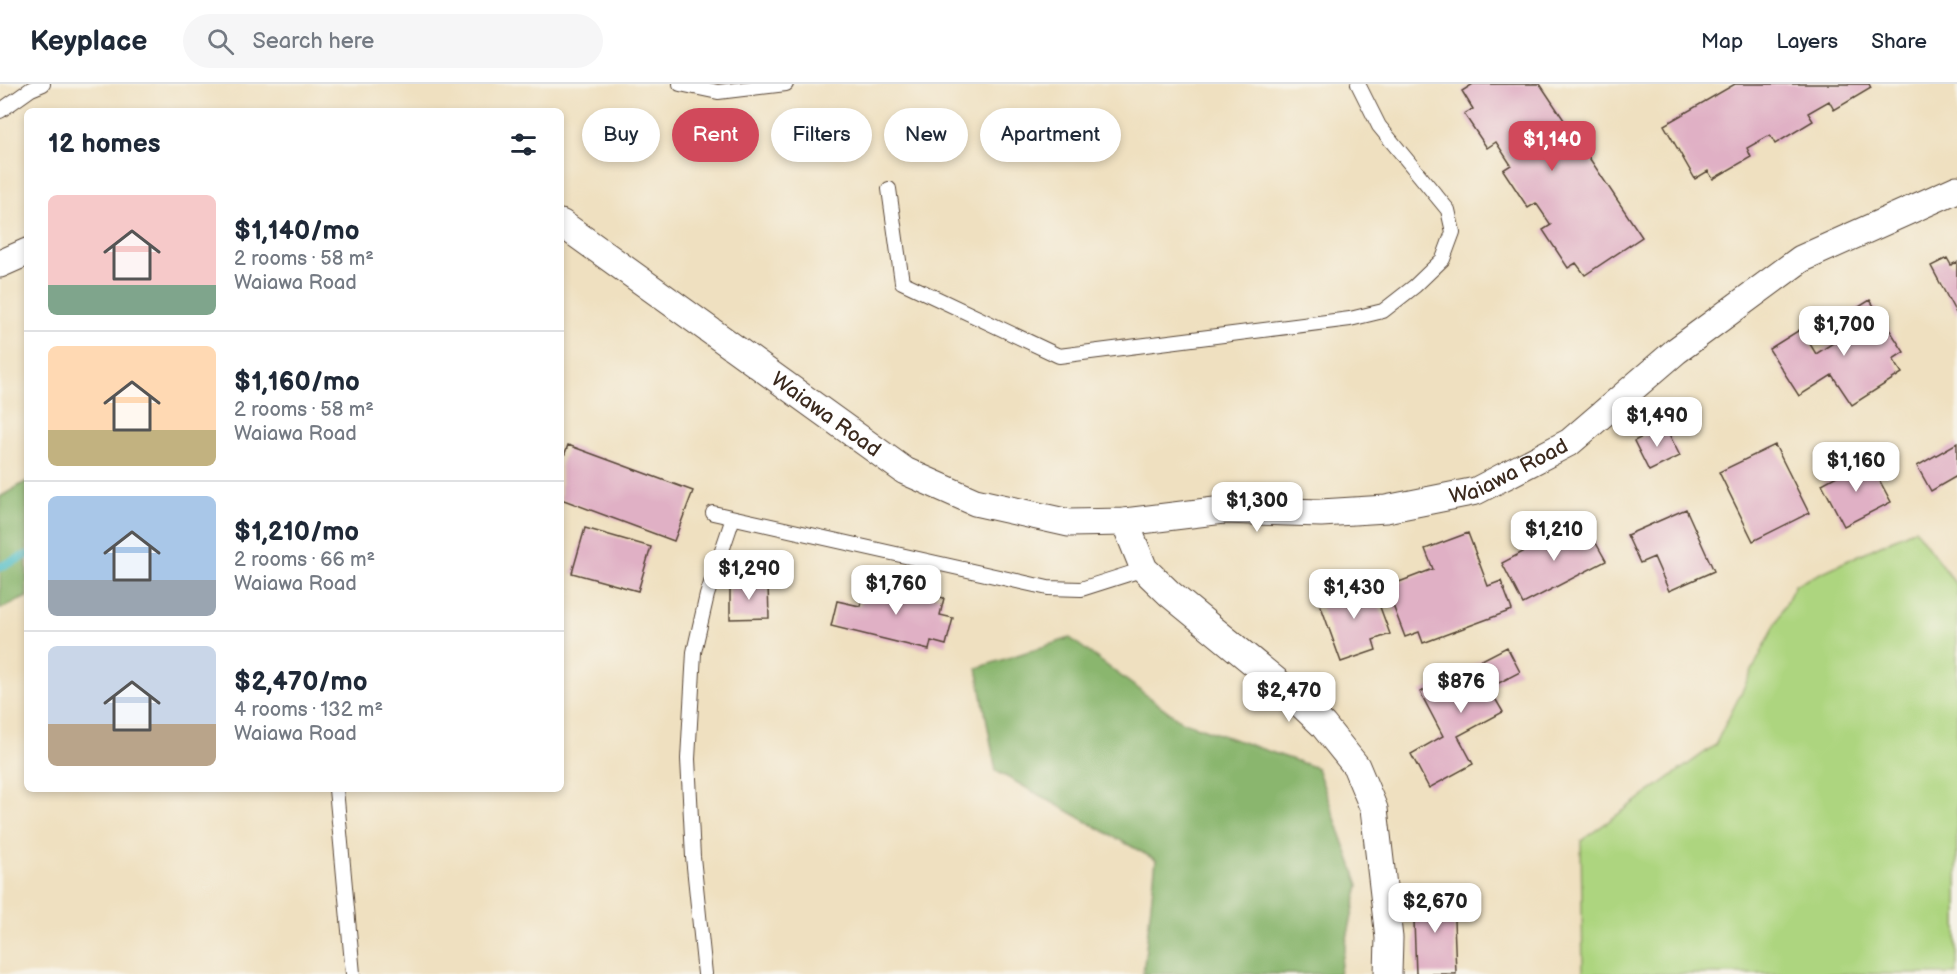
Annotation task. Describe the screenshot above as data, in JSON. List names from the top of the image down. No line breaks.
{"streets":{"street":["Waiawa Road"]},"page":{"header":"Keyplace","search":"Search here","nav":["Map","Layers","Share"],"chip":["Buy","Rent","Filters","New","Apartment"],"heading":"12 homes","price":["$1,140","$1,700","$1,490","$1,160","$1,300","$1,210","$1,290","$1,760","$1,430","$876","$2,470","$2,670"],"list":[{"name":"$1,140/mo","note":"2 rooms · 58 m² · Waiawa Road"},{"name":"$1,160/mo","note":"2 rooms · 58 m² · Waiawa Road"},{"name":"$1,210/mo","note":"2 rooms · 66 m² · Waiawa Road"},{"name":"$2,470/mo","note":"4 rooms · 132 m² · Waiawa Road"}]}}
